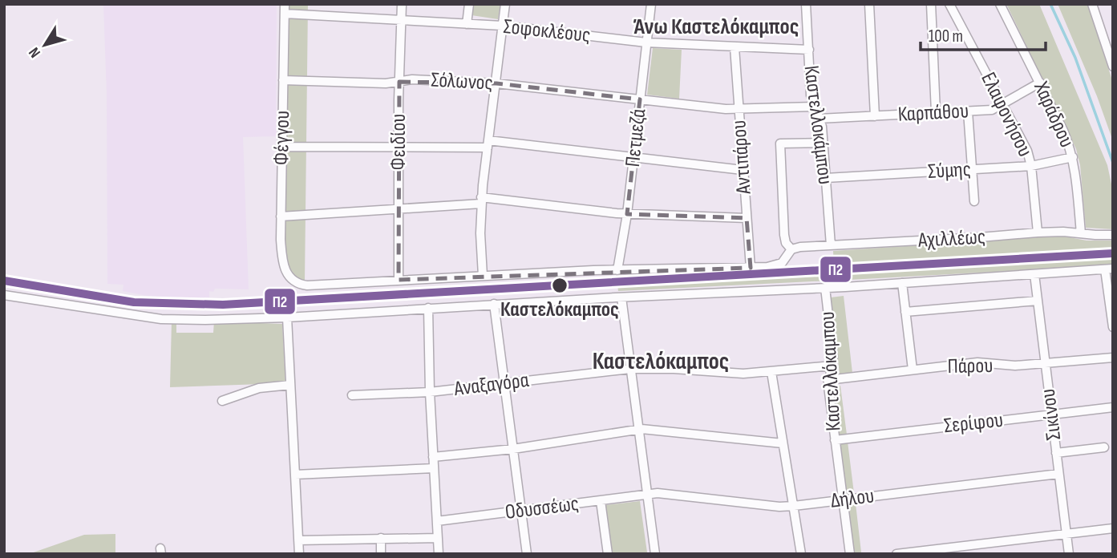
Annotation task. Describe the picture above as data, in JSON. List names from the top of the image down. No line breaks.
{"streets":{"street":["Σοφοκλέους","Σόλωνος","Καρπάθου","Ελαφονήσου","Χαράδρου","Καστελλοκάμπου","Φέγγου","Πετμεζά","Φειδίου","Αντιπάρου","Σύμης","Αχιλλέως","Πάρου","Καστελλόκαμπου","Αναξαγόρα","Σικίνου","Σερίφου","Δήλου","Οδυσσέως"]},"crossings":[["Σοφοκλέους","Καστελλοκάμπου"],["Σοφοκλέους","Φέγγου"],["Σοφοκλέους","Πετμεζά"],["Σοφοκλέους","Φειδίου"],["Σοφοκλέους","Αντιπάρου"],["Σόλωνος","Φέγγου"],["Σόλωνος","Πετμεζά"],["Σόλωνος","Φειδίου"],["Καρπάθου","Ελαφονήσου"],["Καρπάθου","Χαράδρου"],["Καρπάθου","Καστελλοκάμπου"],["Ελαφονήσου","Σύμης"],["Ελαφονήσου","Αχιλλέως"],["Χαράδρου","Σύμης"],["Χαράδρου","Αχιλλέως"],["Καστελλοκάμπου","Σύμης"],["Καστελλοκάμπου","Αχιλλέως"],["Φέγγου","Φειδίου"],["Αχιλλέως","Καστελλόκαμπου"],["Αχιλλέως","Σικίνου"],["Πάρου","Καστελλόκαμπου"],["Πάρου","Σικίνου"],["Καστελλόκαμπου","Σερίφου"],["Καστελλόκαμπου","Δήλου"],["Σικίνου","Σερίφου"],["Σικίνου","Δήλου"],["Δήλου","Οδυσσέως"]],"districts":["Άνω Καστελόκαμπος","Καστελόκαμπος"],"places":["Καστελόκαμπος"],"lines":["transit line Π2"],"scale_bar":"100 m","north":"bottom left"}
